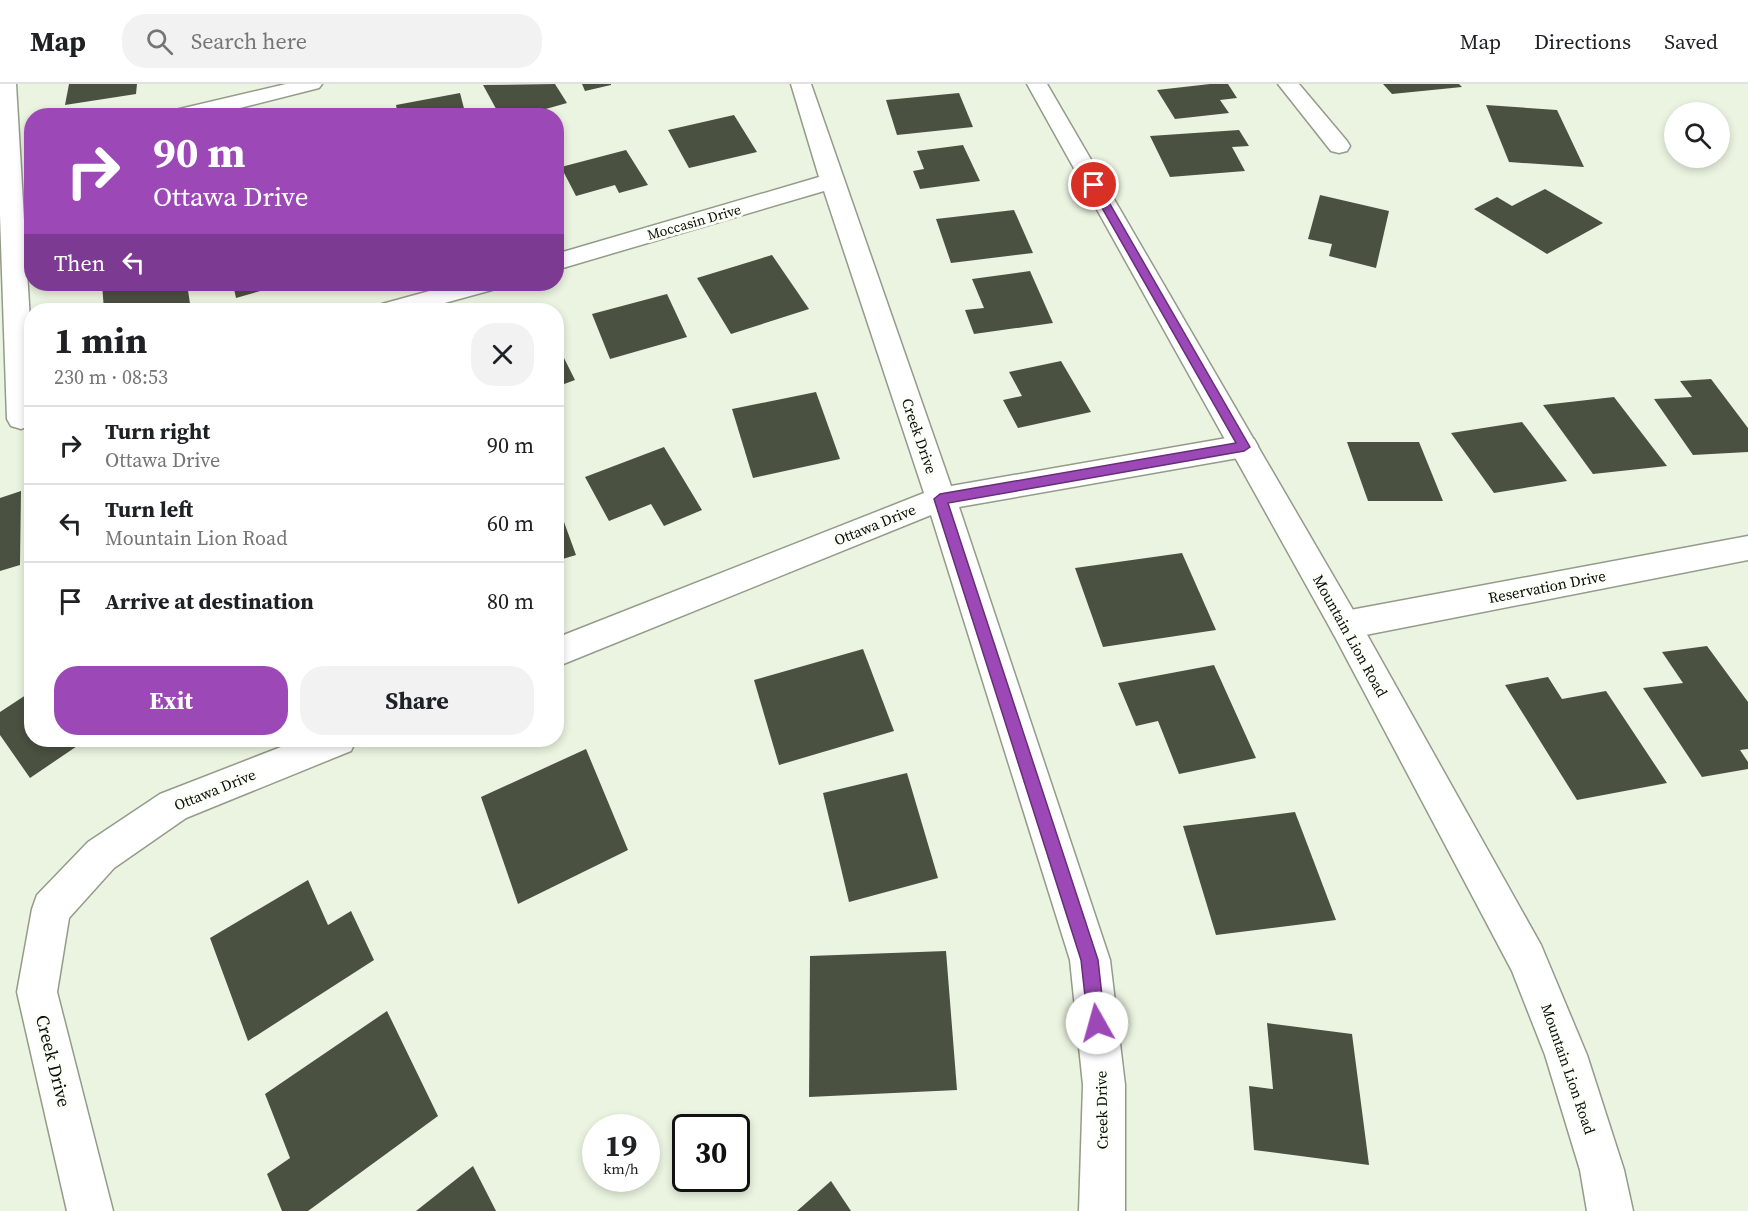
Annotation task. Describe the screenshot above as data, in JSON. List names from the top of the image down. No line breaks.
{"streets":{"street":["Moccasin Drive","Creek Drive","Ottawa Drive","Reservation Drive","Mountain Lion Road"]},"crossings":[["Moccasin Drive","Creek Drive"],["Creek Drive","Ottawa Drive"],["Ottawa Drive","Mountain Lion Road"],["Reservation Drive","Mountain Lion Road"]],"page":{"header":"Map","search":"Search here","nav":["Map","Directions","Saved"],"turn":["90 m","Ottawa Drive"],"then":"Then","heading":["1 min","230 m · 08:53"],"list":[{"name":"Turn right","note":"Ottawa Drive","value":"90 m"},{"name":"Turn left","note":"Mountain Lion Road","value":"60 m"},{"name":"Arrive at destination","value":"80 m"}],"buttons":["Exit","Share"],"speed":"19 km/h","limit":"30"}}
